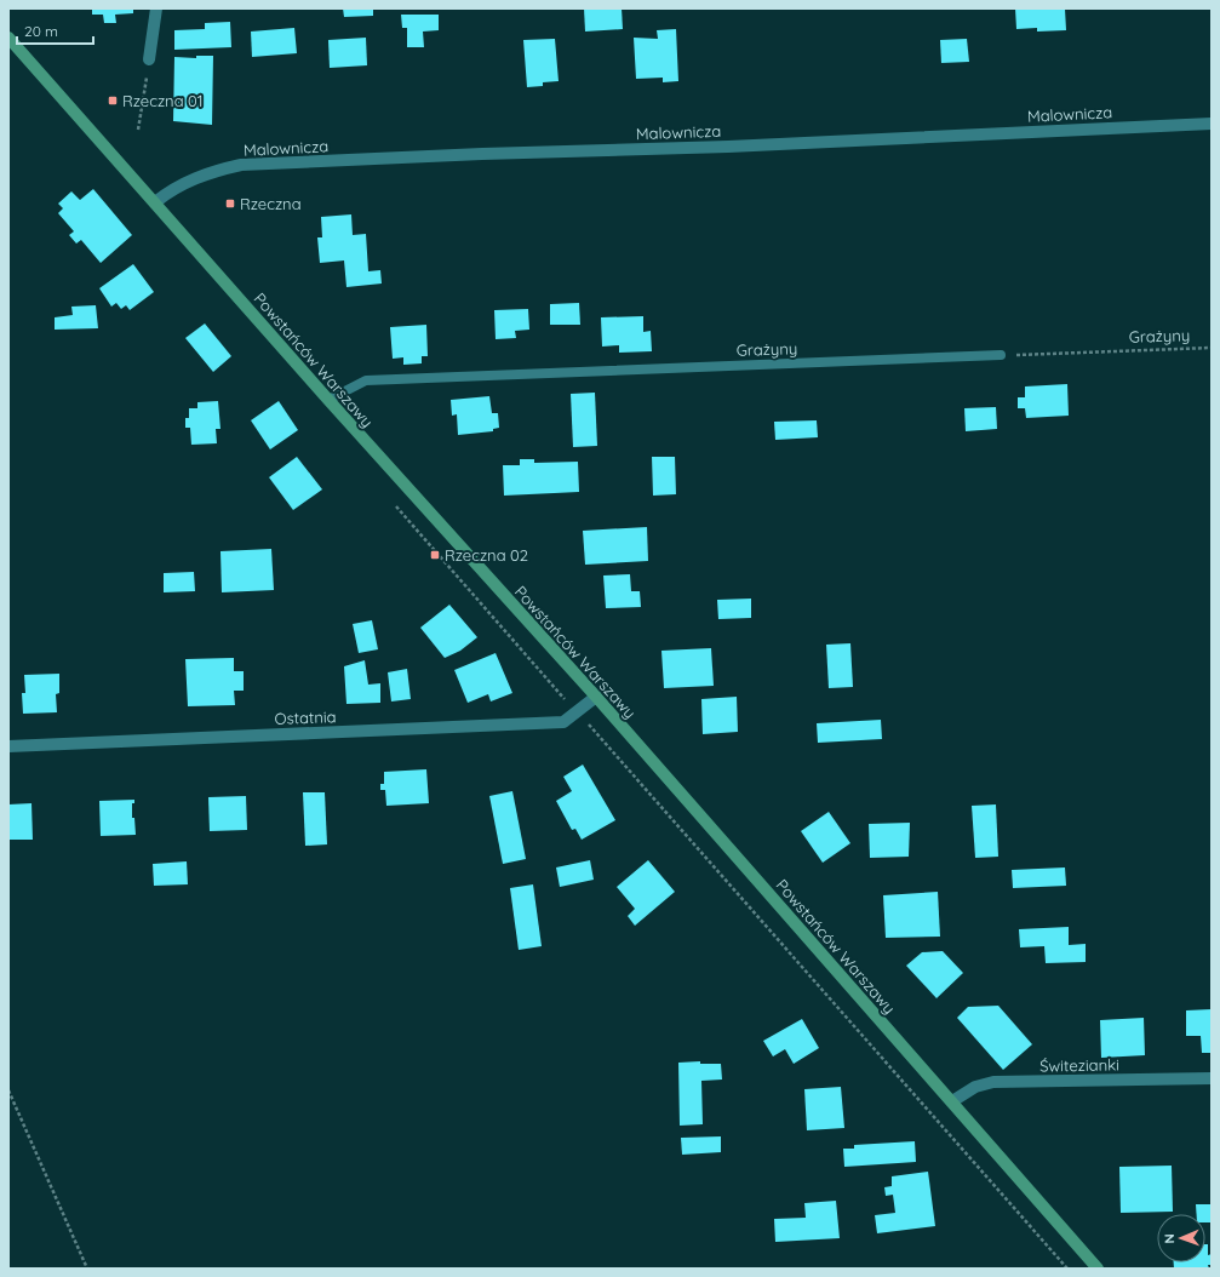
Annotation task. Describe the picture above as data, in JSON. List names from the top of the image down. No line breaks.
{"streets":{"main road":["Powstańców Warszawy"],"street":["Malownicza","Ostatnia","Świtezianki"],"lane":["Grażyny"]},"crossings":[["Malownicza","Powstańców Warszawy"],["Grażyny","Powstańców Warszawy"],["Powstańców Warszawy","Ostatnia"],["Powstańców Warszawy","Świtezianki"]],"places":{"transit":["Rzeczna 01","Rzeczna","Rzeczna 02"]},"scale_bar":"20 m","north":"left"}
